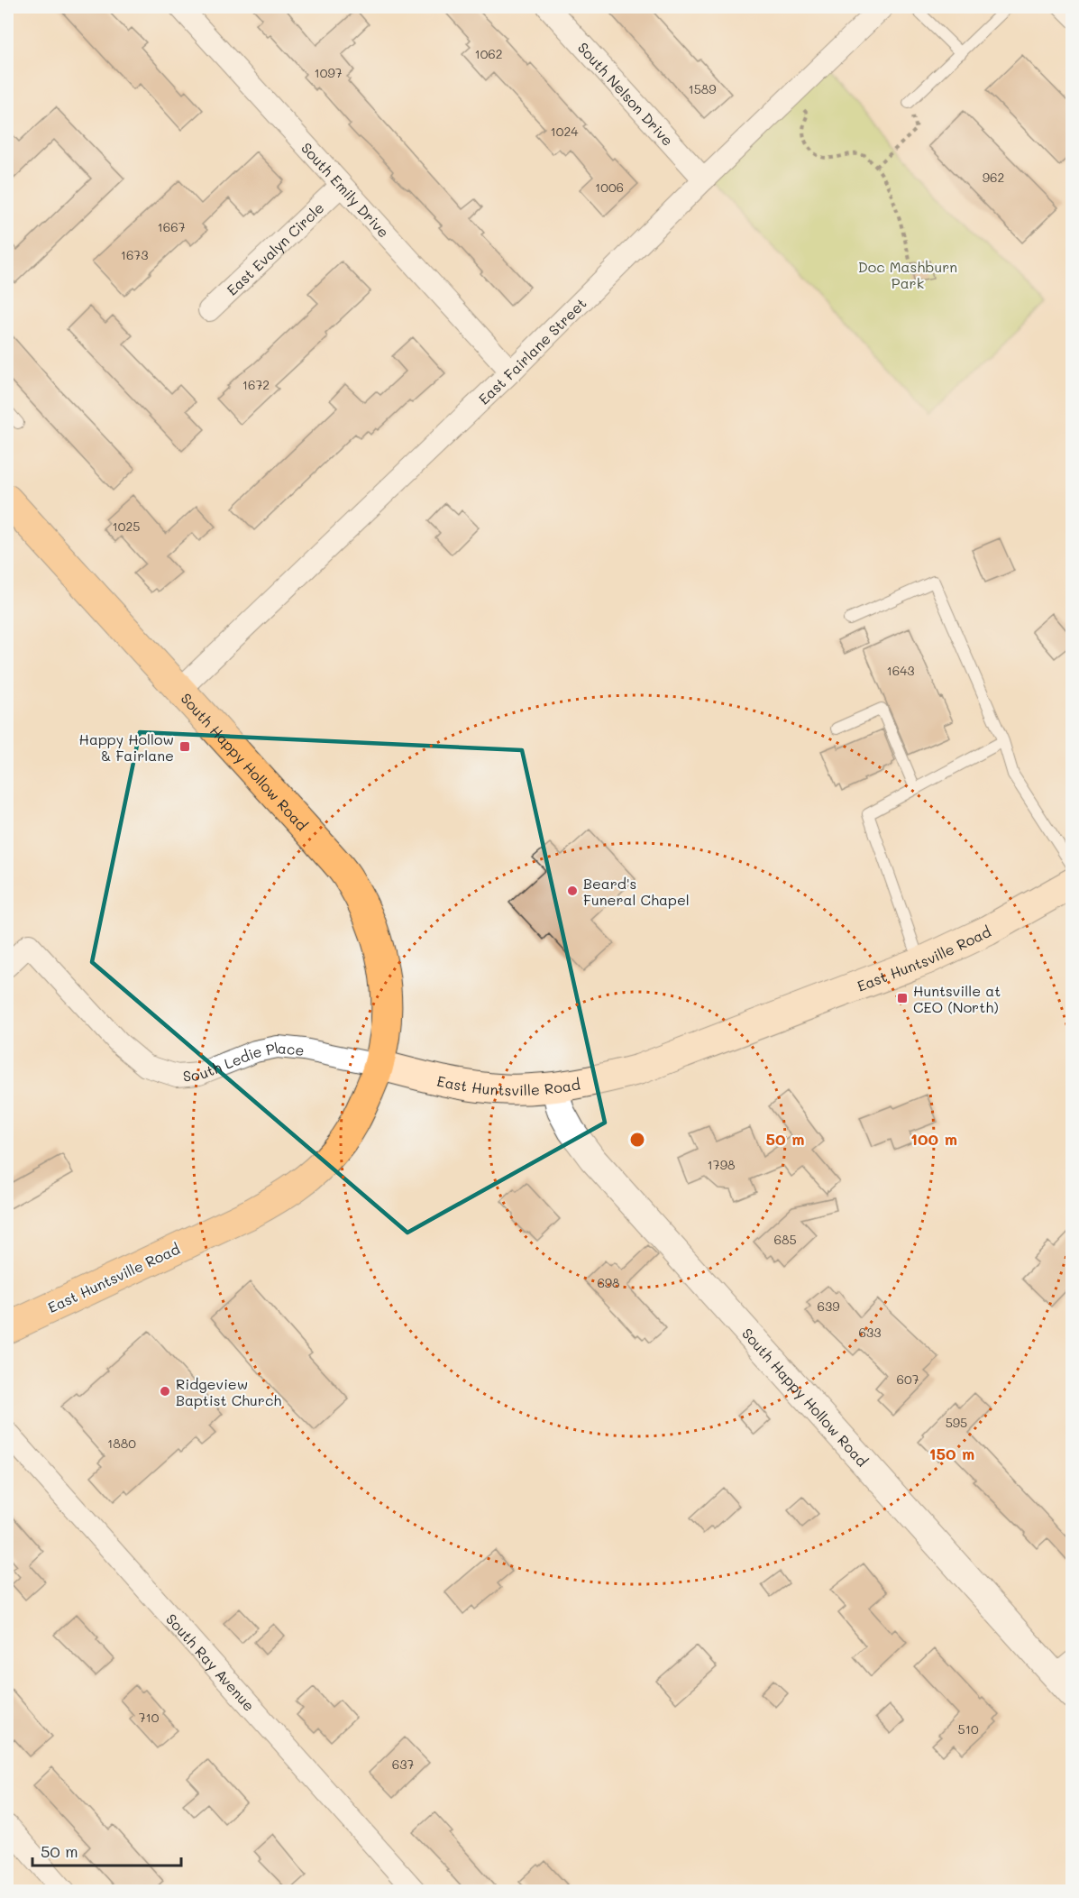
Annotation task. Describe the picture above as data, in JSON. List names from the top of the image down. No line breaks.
{"streets":{"main road":["South Happy Hollow Road","East Huntsville Road"],"street":["South Nelson Drive","South Emily Drive","East Evalyn Circle","East Fairlane Street","South Ledie Place","South Ray Avenue"]},"crossings":[["South Nelson Drive","East Fairlane Street"],["South Emily Drive","East Evalyn Circle"],["South Emily Drive","East Fairlane Street"],["East Fairlane Street","South Happy Hollow Road"],["South Happy Hollow Road","East Huntsville Road"],["South Happy Hollow Road","South Ledie Place"],["East Huntsville Road","South Ledie Place"]],"parks":["Doc Mashburn Park"],"places":{"transit":["Happy Hollow & Fairlane","Huntsville at CEO (North)"],"other":["Beard's Funeral Chapel","Ridgeview Baptist Church"]},"house_numbers":["1062","1097","1589","1024","962","1006","1667","1673","1672","1025","1643","1798","685","698","639","633","607","595","1880","710","510","637"],"scale_bar":"50 m","rings":["50 m","100 m","150 m"]}
